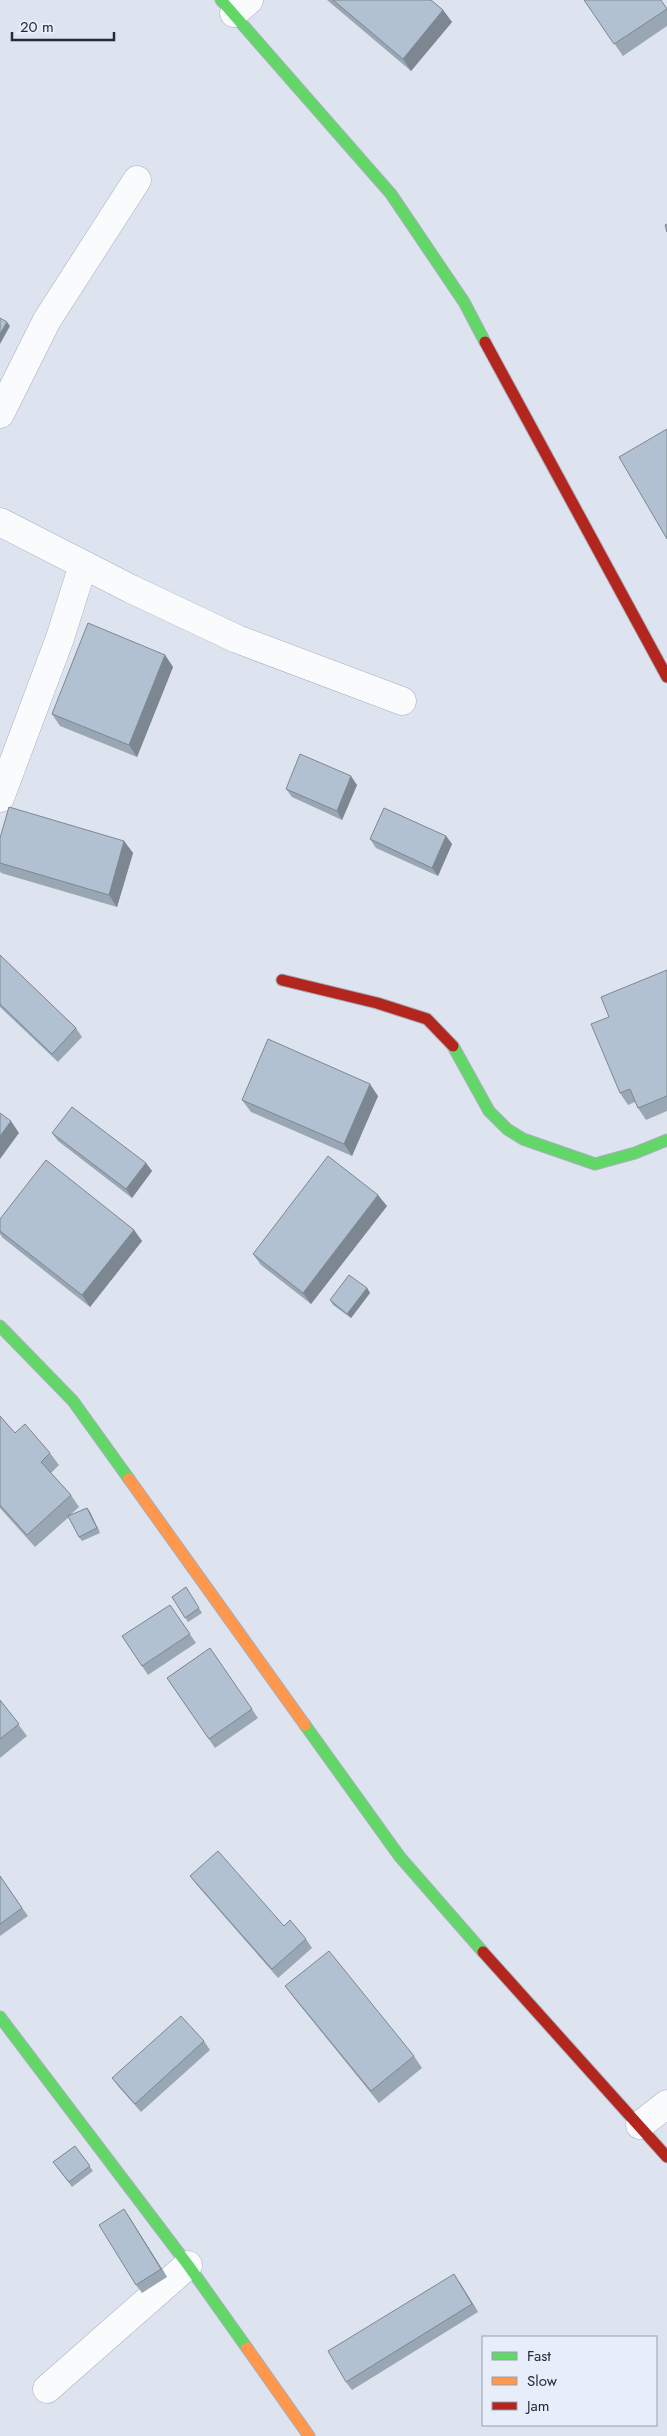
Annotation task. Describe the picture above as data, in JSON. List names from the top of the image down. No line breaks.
{"legend":["Fast","Slow","Jam"],"scale_bar":"20 m"}
